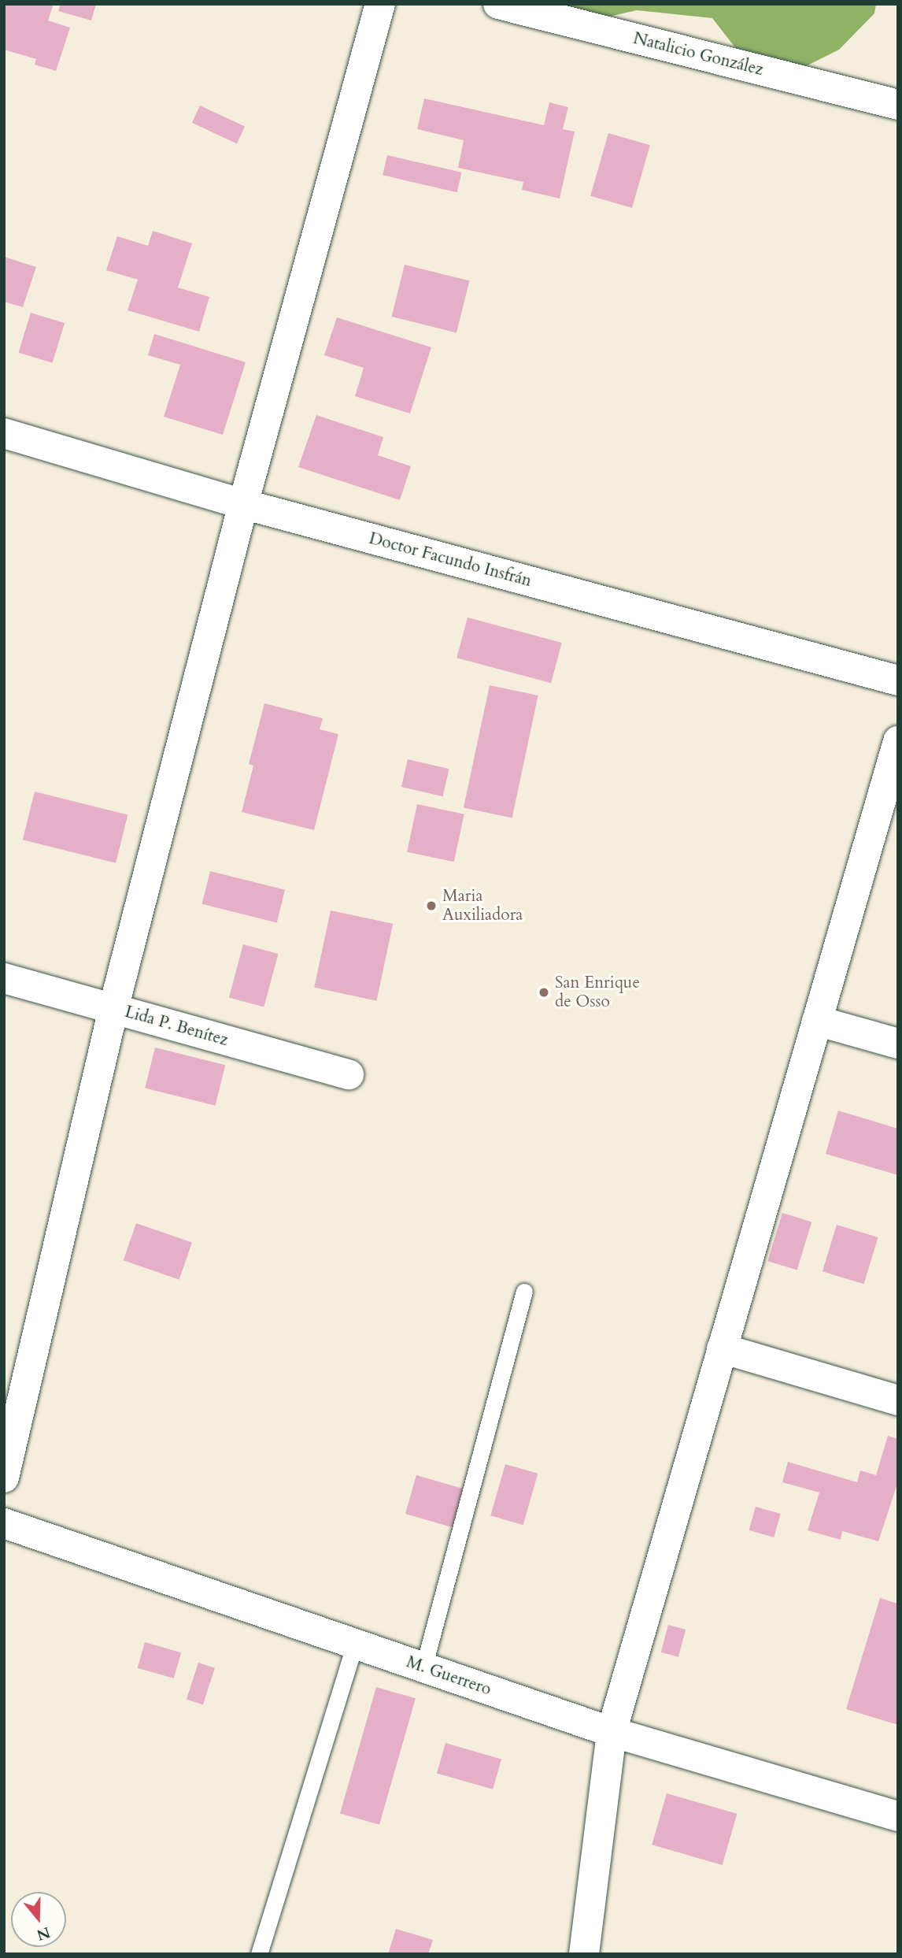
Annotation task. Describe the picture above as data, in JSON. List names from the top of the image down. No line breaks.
{"streets":{"street":["Natalicio González","Doctor Facundo Insfrán","Lida P. Benítez","M. Guerrero"]},"places":["Maria Auxiliadora","San Enrique de Osso"],"north":"bottom"}
